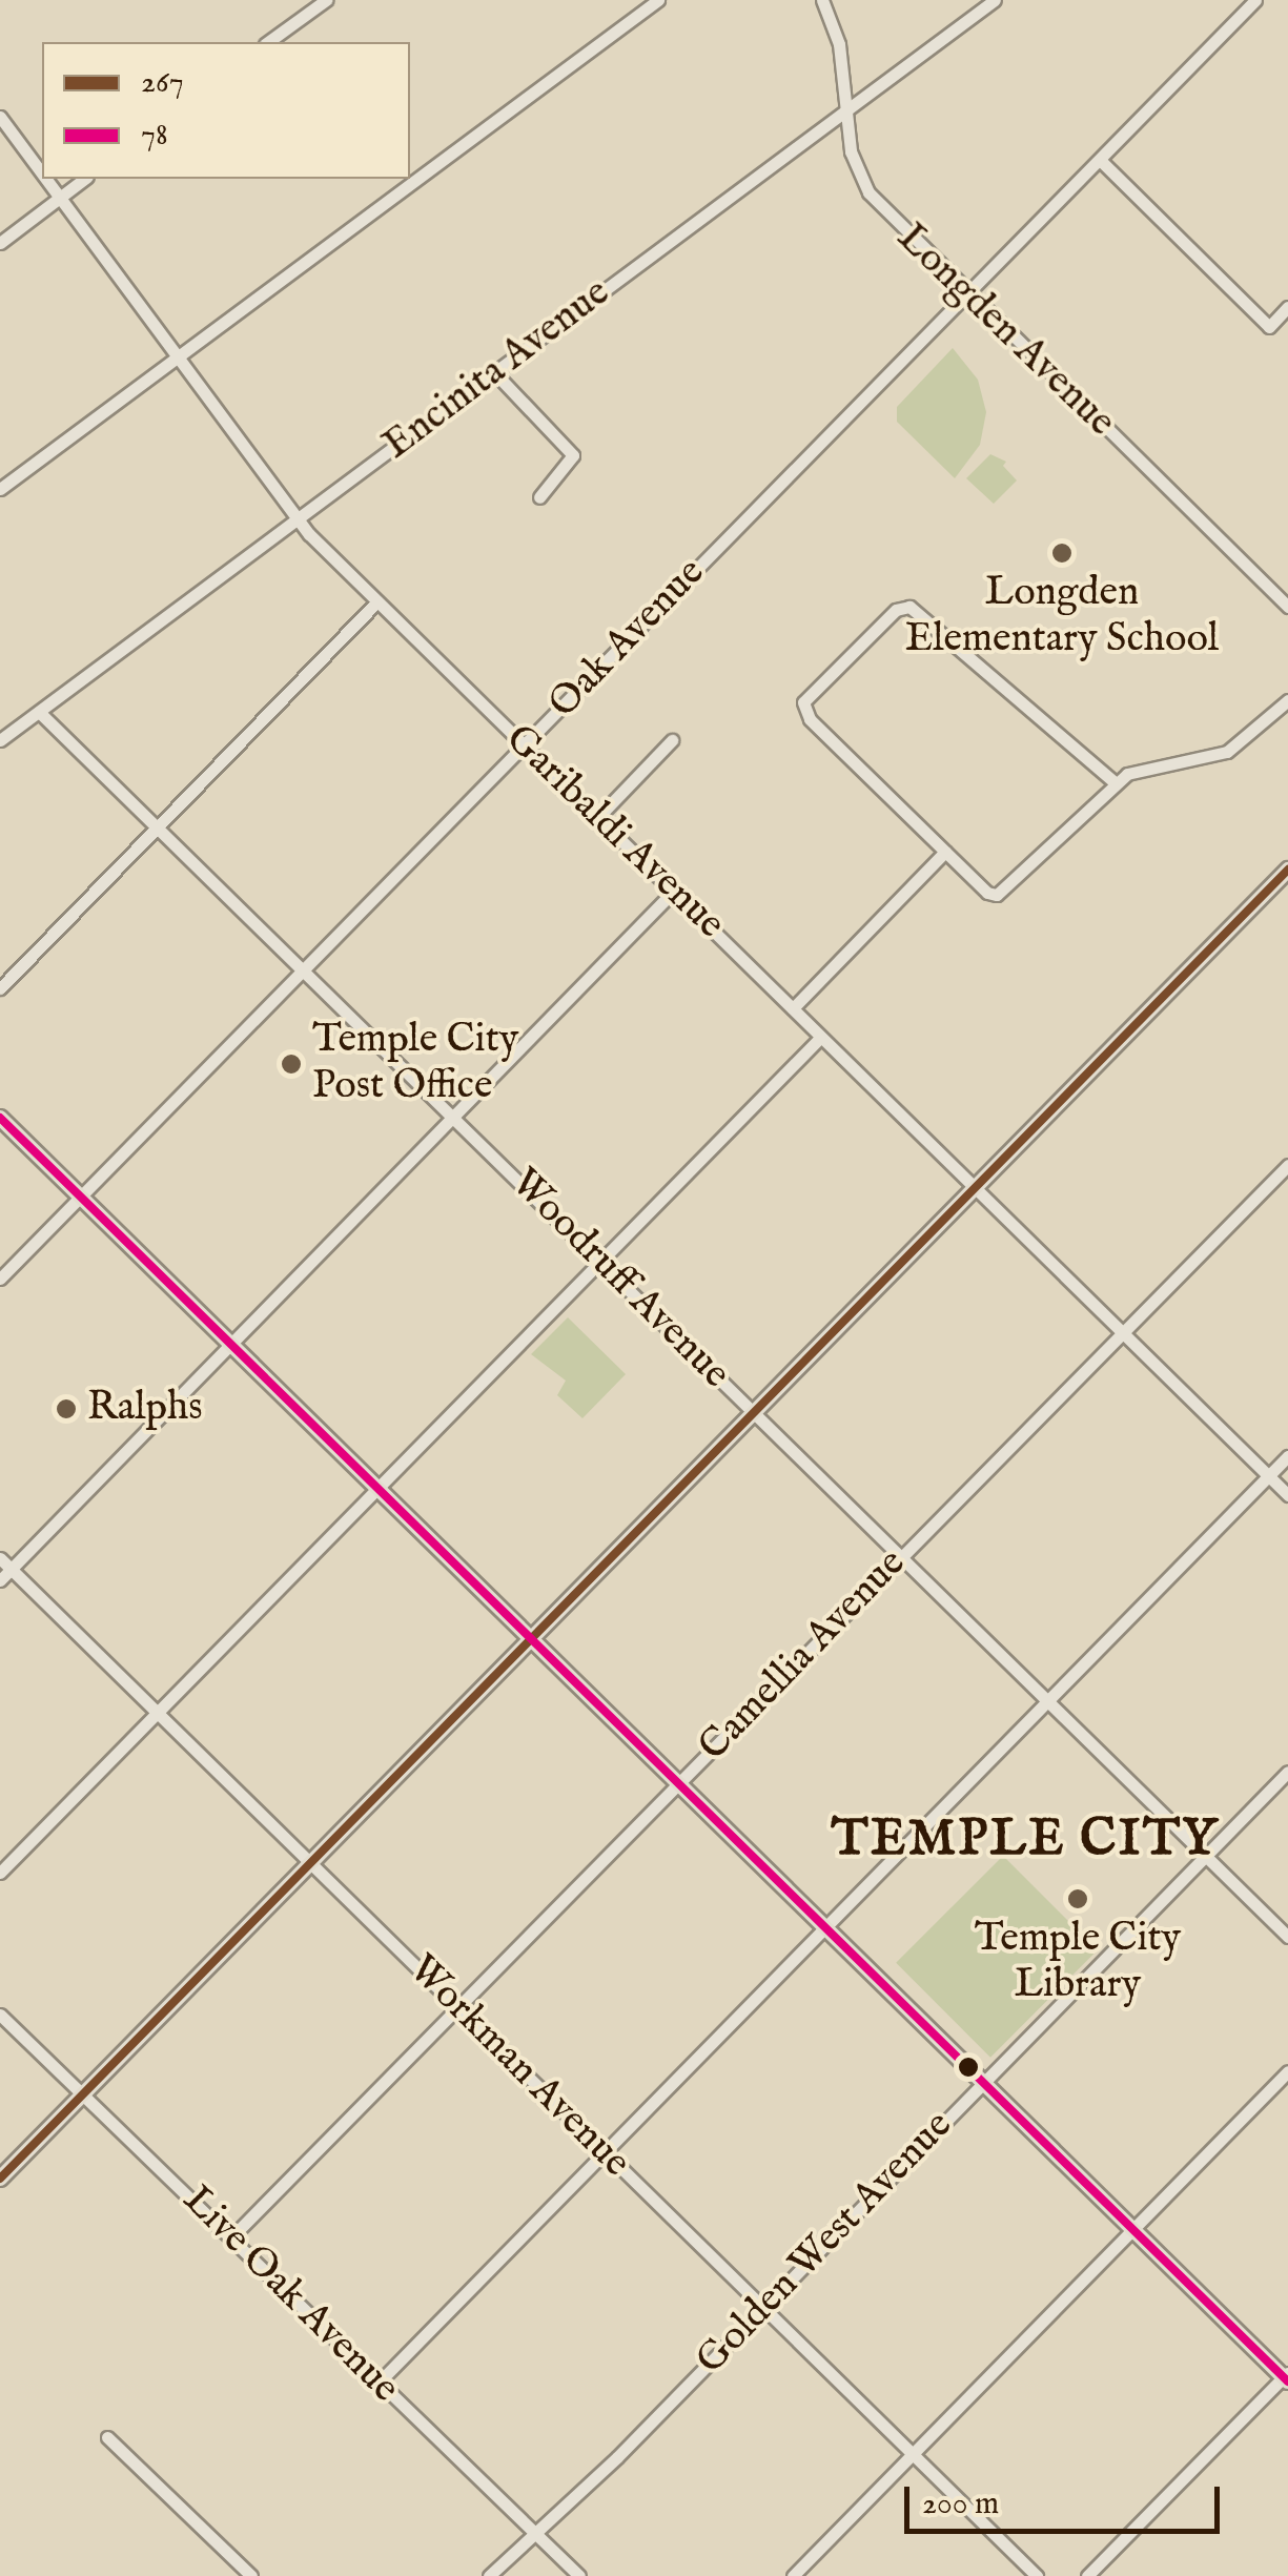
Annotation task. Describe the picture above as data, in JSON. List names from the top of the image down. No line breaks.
{"streets":{"street":["Longden Avenue","Encinita Avenue","Oak Avenue","Garibaldi Avenue","Woodruff Avenue","Camellia Avenue","Workman Avenue","Golden West Avenue","Live Oak Avenue"]},"crossings":[["Longden Avenue","Encinita Avenue"],["Longden Avenue","Oak Avenue"],["Encinita Avenue","Garibaldi Avenue"],["Encinita Avenue","Woodruff Avenue"],["Oak Avenue","Garibaldi Avenue"],["Oak Avenue","Woodruff Avenue"],["Garibaldi Avenue","Camellia Avenue"],["Woodruff Avenue","Camellia Avenue"],["Woodruff Avenue","Golden West Avenue"],["Camellia Avenue","Workman Avenue"],["Camellia Avenue","Live Oak Avenue"],["Workman Avenue","Golden West Avenue"],["Golden West Avenue","Live Oak Avenue"]],"districts":["TEMPLE CITY"],"places":["Longden Elementary School","Temple City Post Office","Ralphs","Temple City Library"],"lines":["transit line 267","transit line 78"],"legend":["267","78"],"scale_bar":"200 m"}
